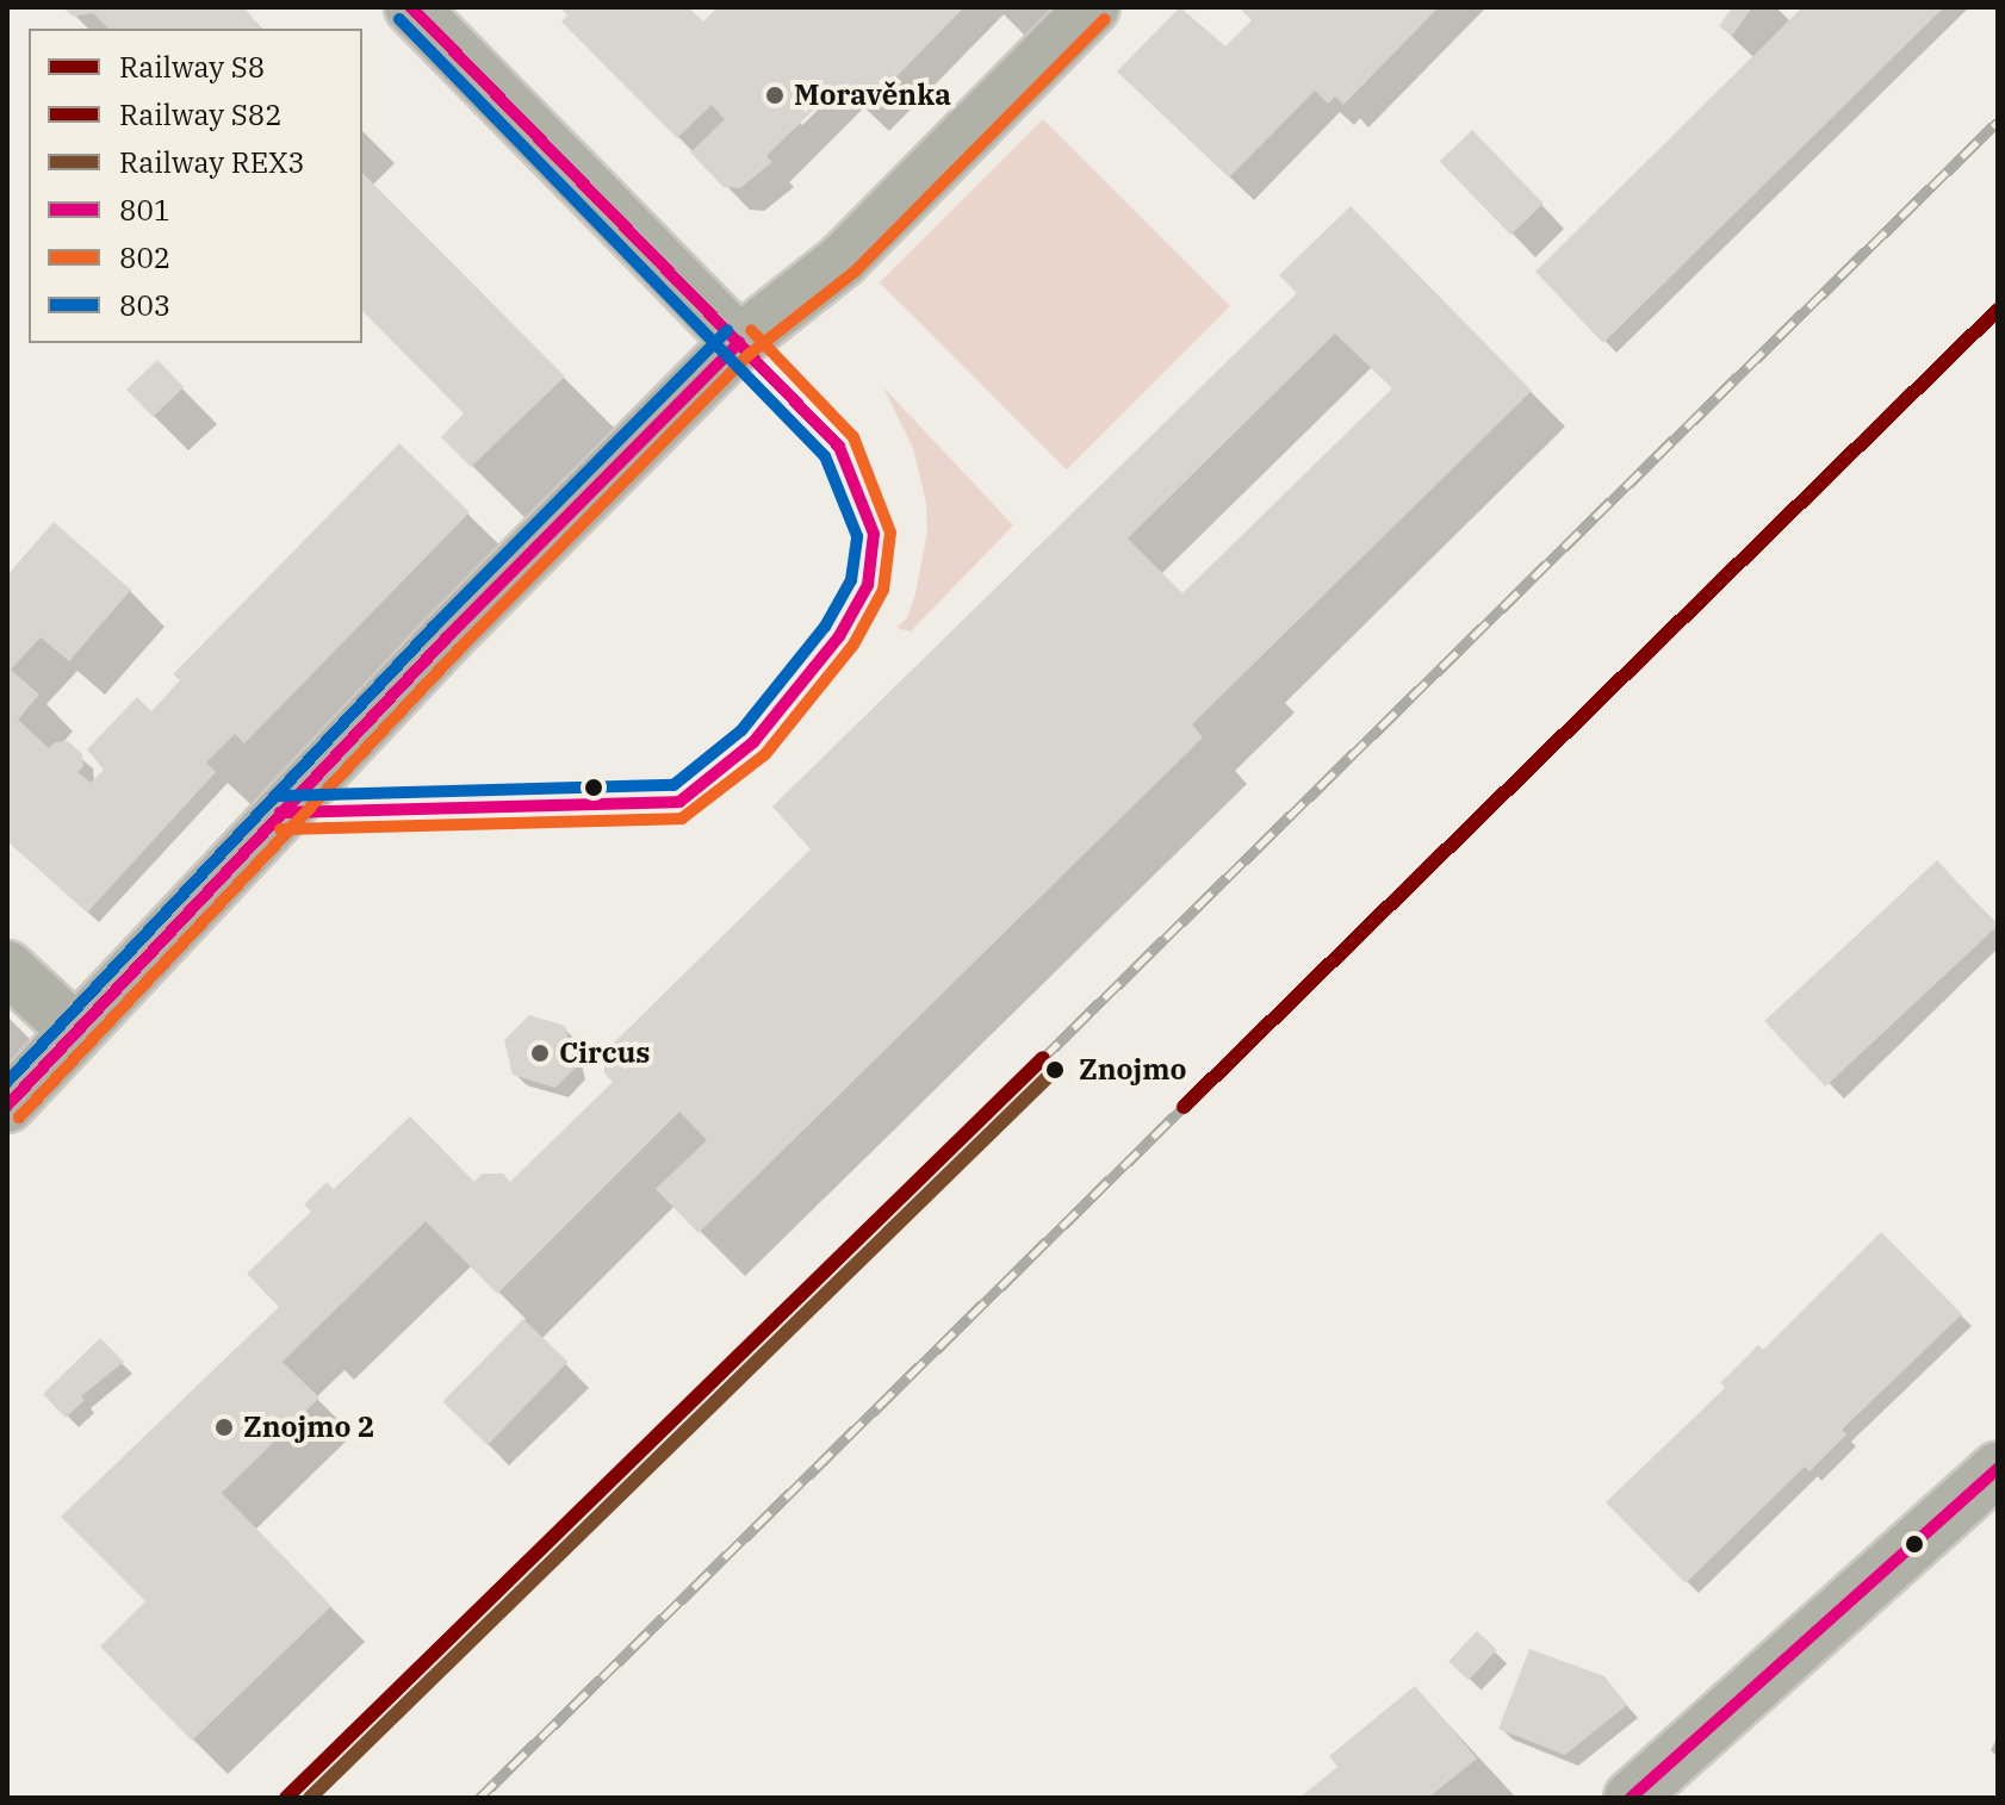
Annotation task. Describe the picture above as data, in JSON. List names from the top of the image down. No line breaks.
{"places":["Moravěnka","Circus","Znojmo","Znojmo 2"],"lines":["transit line 801","transit line 802","transit line 803","rail line S8","rail line S82","rail line REX3"],"legend":["Railway S8","Railway S82","Railway REX3","801","802","803"]}
